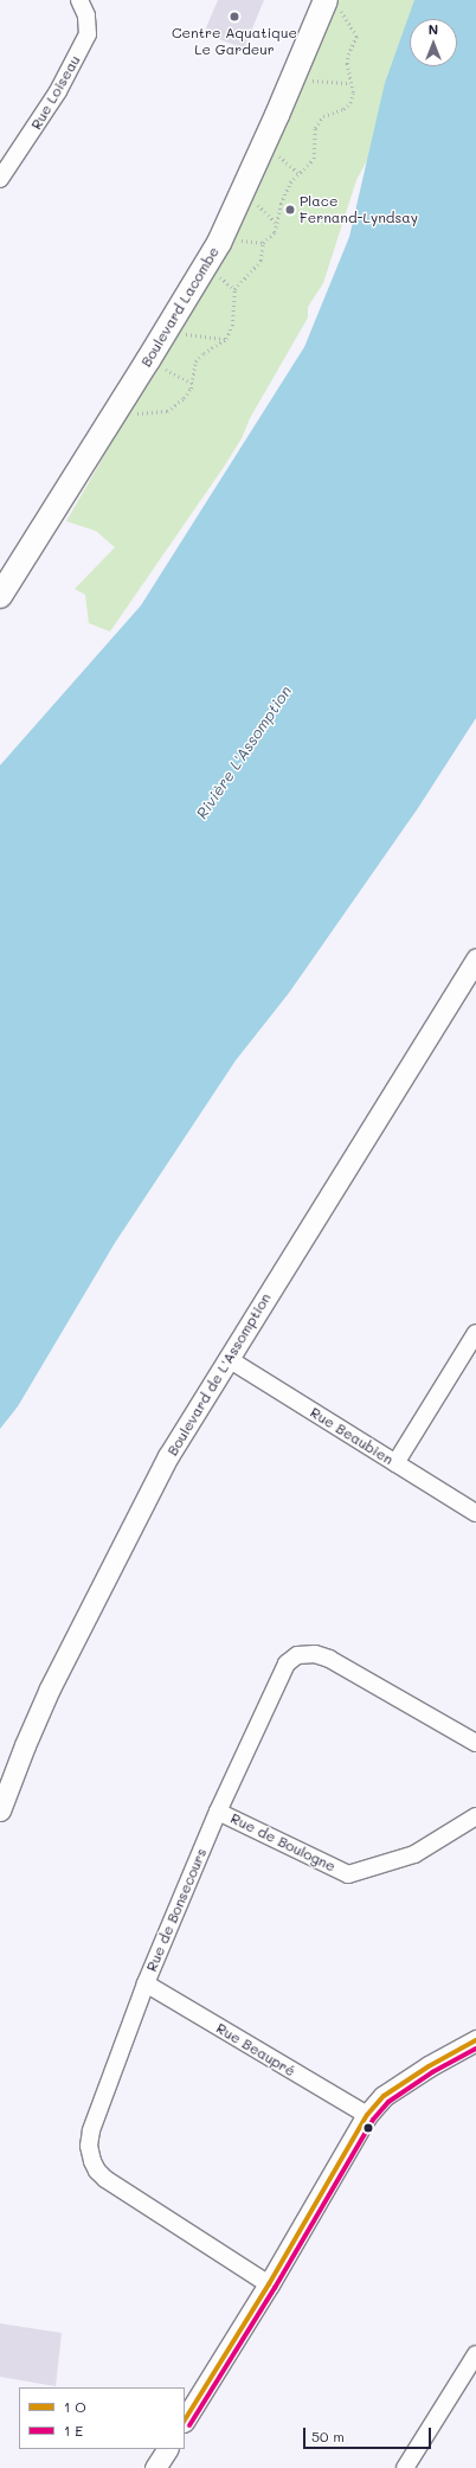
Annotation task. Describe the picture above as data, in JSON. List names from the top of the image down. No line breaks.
{"streets":{"main road":["Boulevard Lacombe"],"street":["Rue Loiseau","Boulevard de L'Assomption","Rue Beaubien","Rue de Boulogne","Rue de Bonsecours","Rue Beaupré"]},"crossings":[["Boulevard de L'Assomption","Rue Beaubien"],["Rue de Boulogne","Rue de Bonsecours"],["Rue de Bonsecours","Rue Beaupré"]],"water":["Rivière L'Assomption"],"places":["Centre Aquatique Le Gardeur","Place Fernand-Lyndsay"],"legend":["1 O","1 E"],"scale_bar":"50 m","north":"top"}
